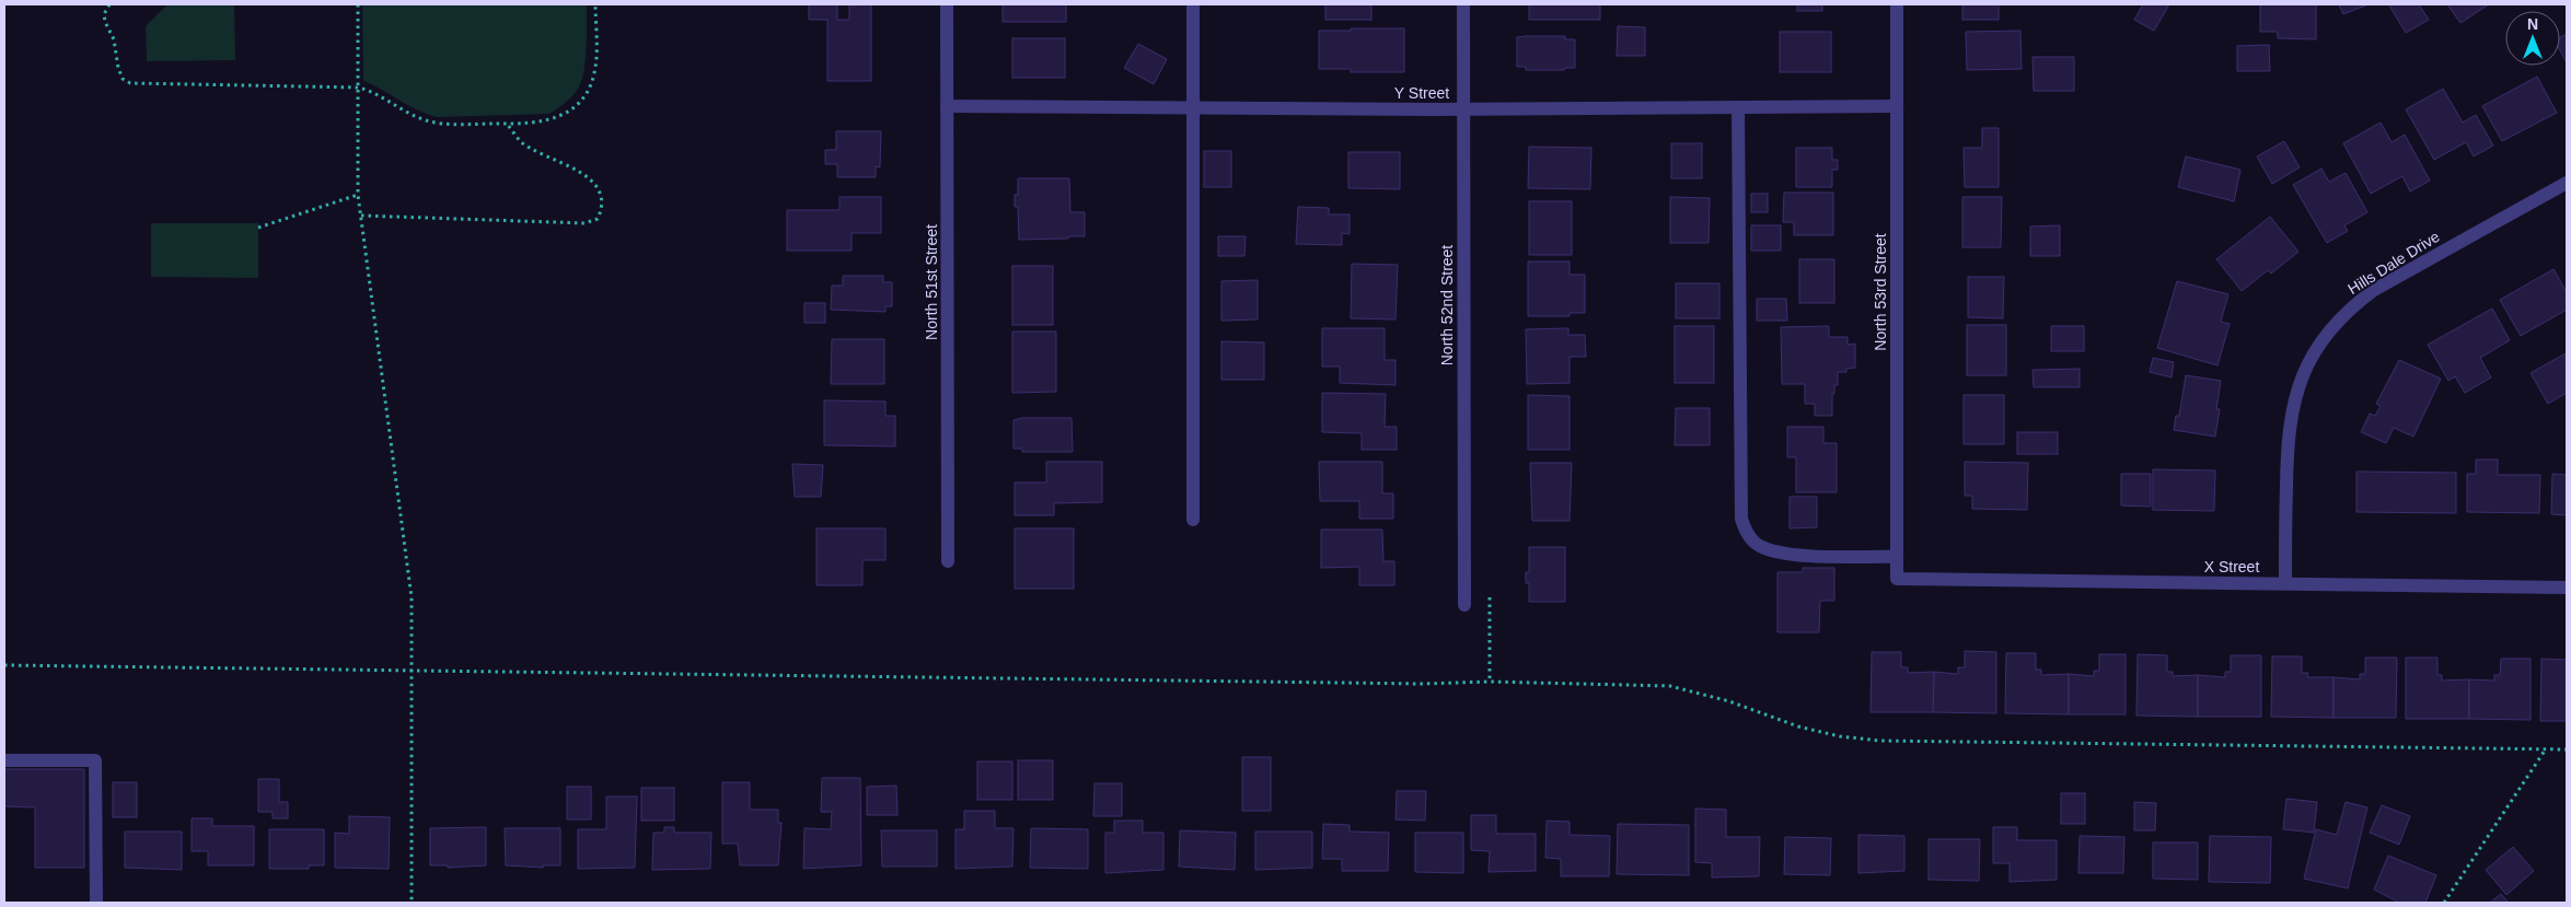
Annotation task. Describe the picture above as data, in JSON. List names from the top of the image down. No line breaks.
{"streets":{"street":["Y Street","Hills Dale Drive","North 51st Street","North 53rd Street","North 52nd Street","X Street"]},"crossings":[["Y Street","North 51st Street"],["Y Street","North 53rd Street"],["Y Street","North 52nd Street"],["Hills Dale Drive","X Street"],["North 53rd Street","X Street"]],"north":"top"}
